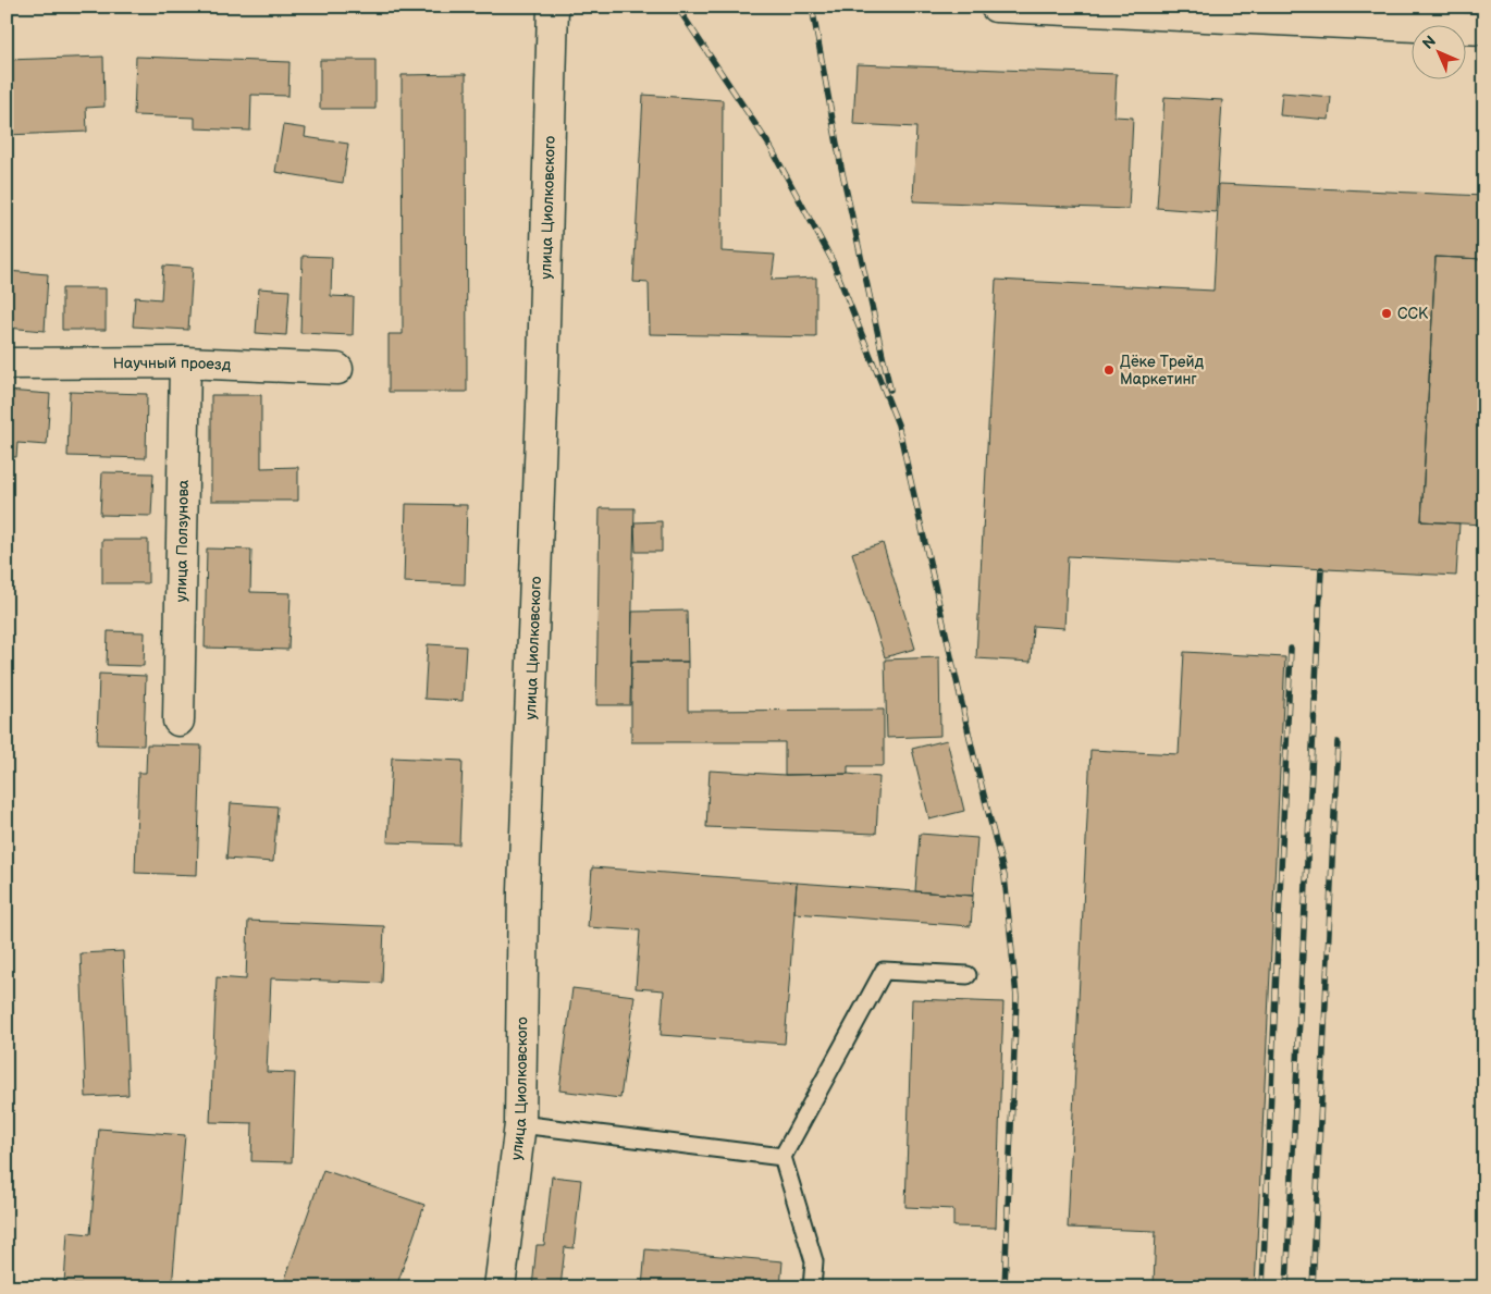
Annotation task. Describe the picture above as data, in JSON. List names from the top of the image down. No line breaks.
{"streets":{"street":["улица Циолковского","Научный проезд","улица Ползунова"]},"crossings":[["Научный проезд","улица Ползунова"]],"places":["ССК","Дёке Трейд Маркетинг"],"north":"top left"}
